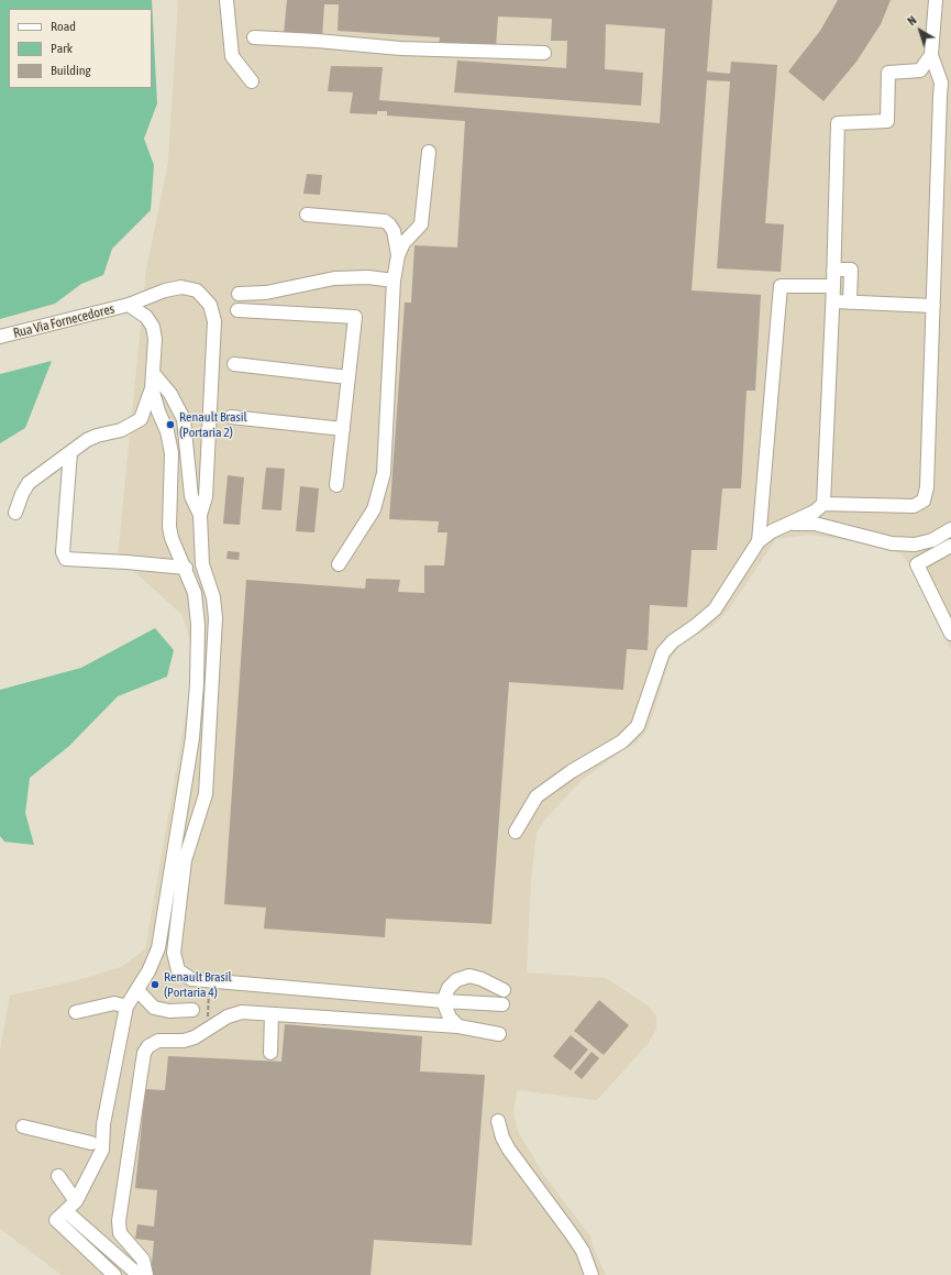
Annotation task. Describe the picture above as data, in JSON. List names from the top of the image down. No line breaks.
{"streets":{"street":["Rua Via Fornecedores"]},"places":["Renault Brasil (Portaria 2)","Renault Brasil (Portaria 4)"],"legend":["Road","Park","Building"],"north":"top left"}
